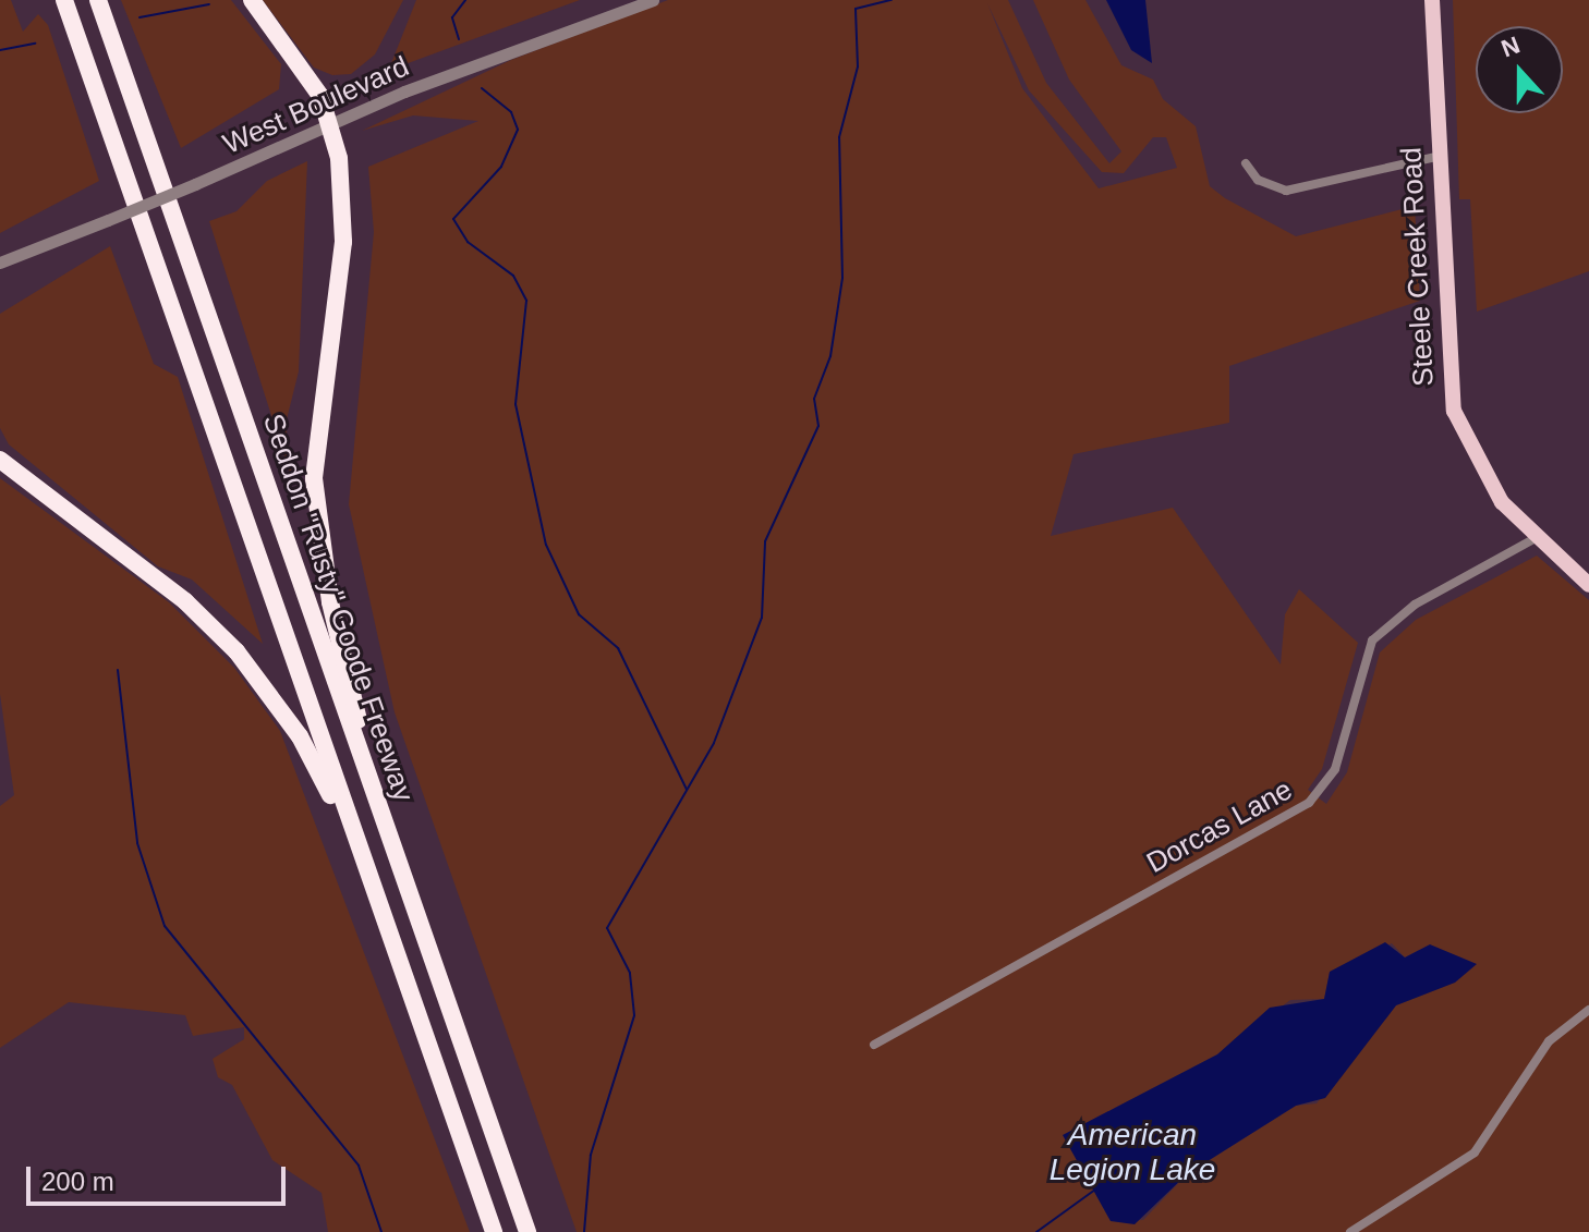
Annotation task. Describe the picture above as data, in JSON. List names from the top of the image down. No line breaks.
{"streets":{"highway":["Seddon \"Rusty\" Goode Freeway"],"main road":["Steele Creek Road"],"street":["West Boulevard","Dorcas Lane"]},"crossings":[["Steele Creek Road","Dorcas Lane"]],"water":["American Legion Lake"],"scale_bar":"200 m","north":"top"}
